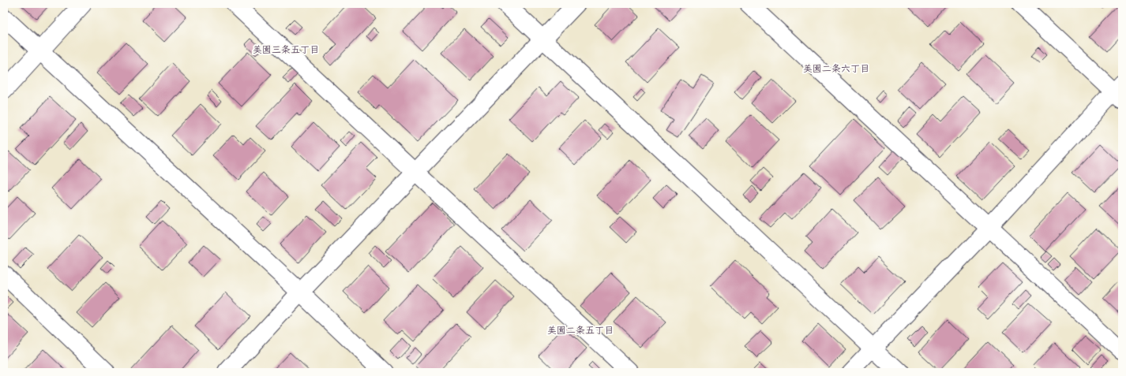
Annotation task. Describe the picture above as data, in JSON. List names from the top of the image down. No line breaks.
{"districts":["美園三条五丁目","美園二条六丁目","美園二条五丁目"]}
